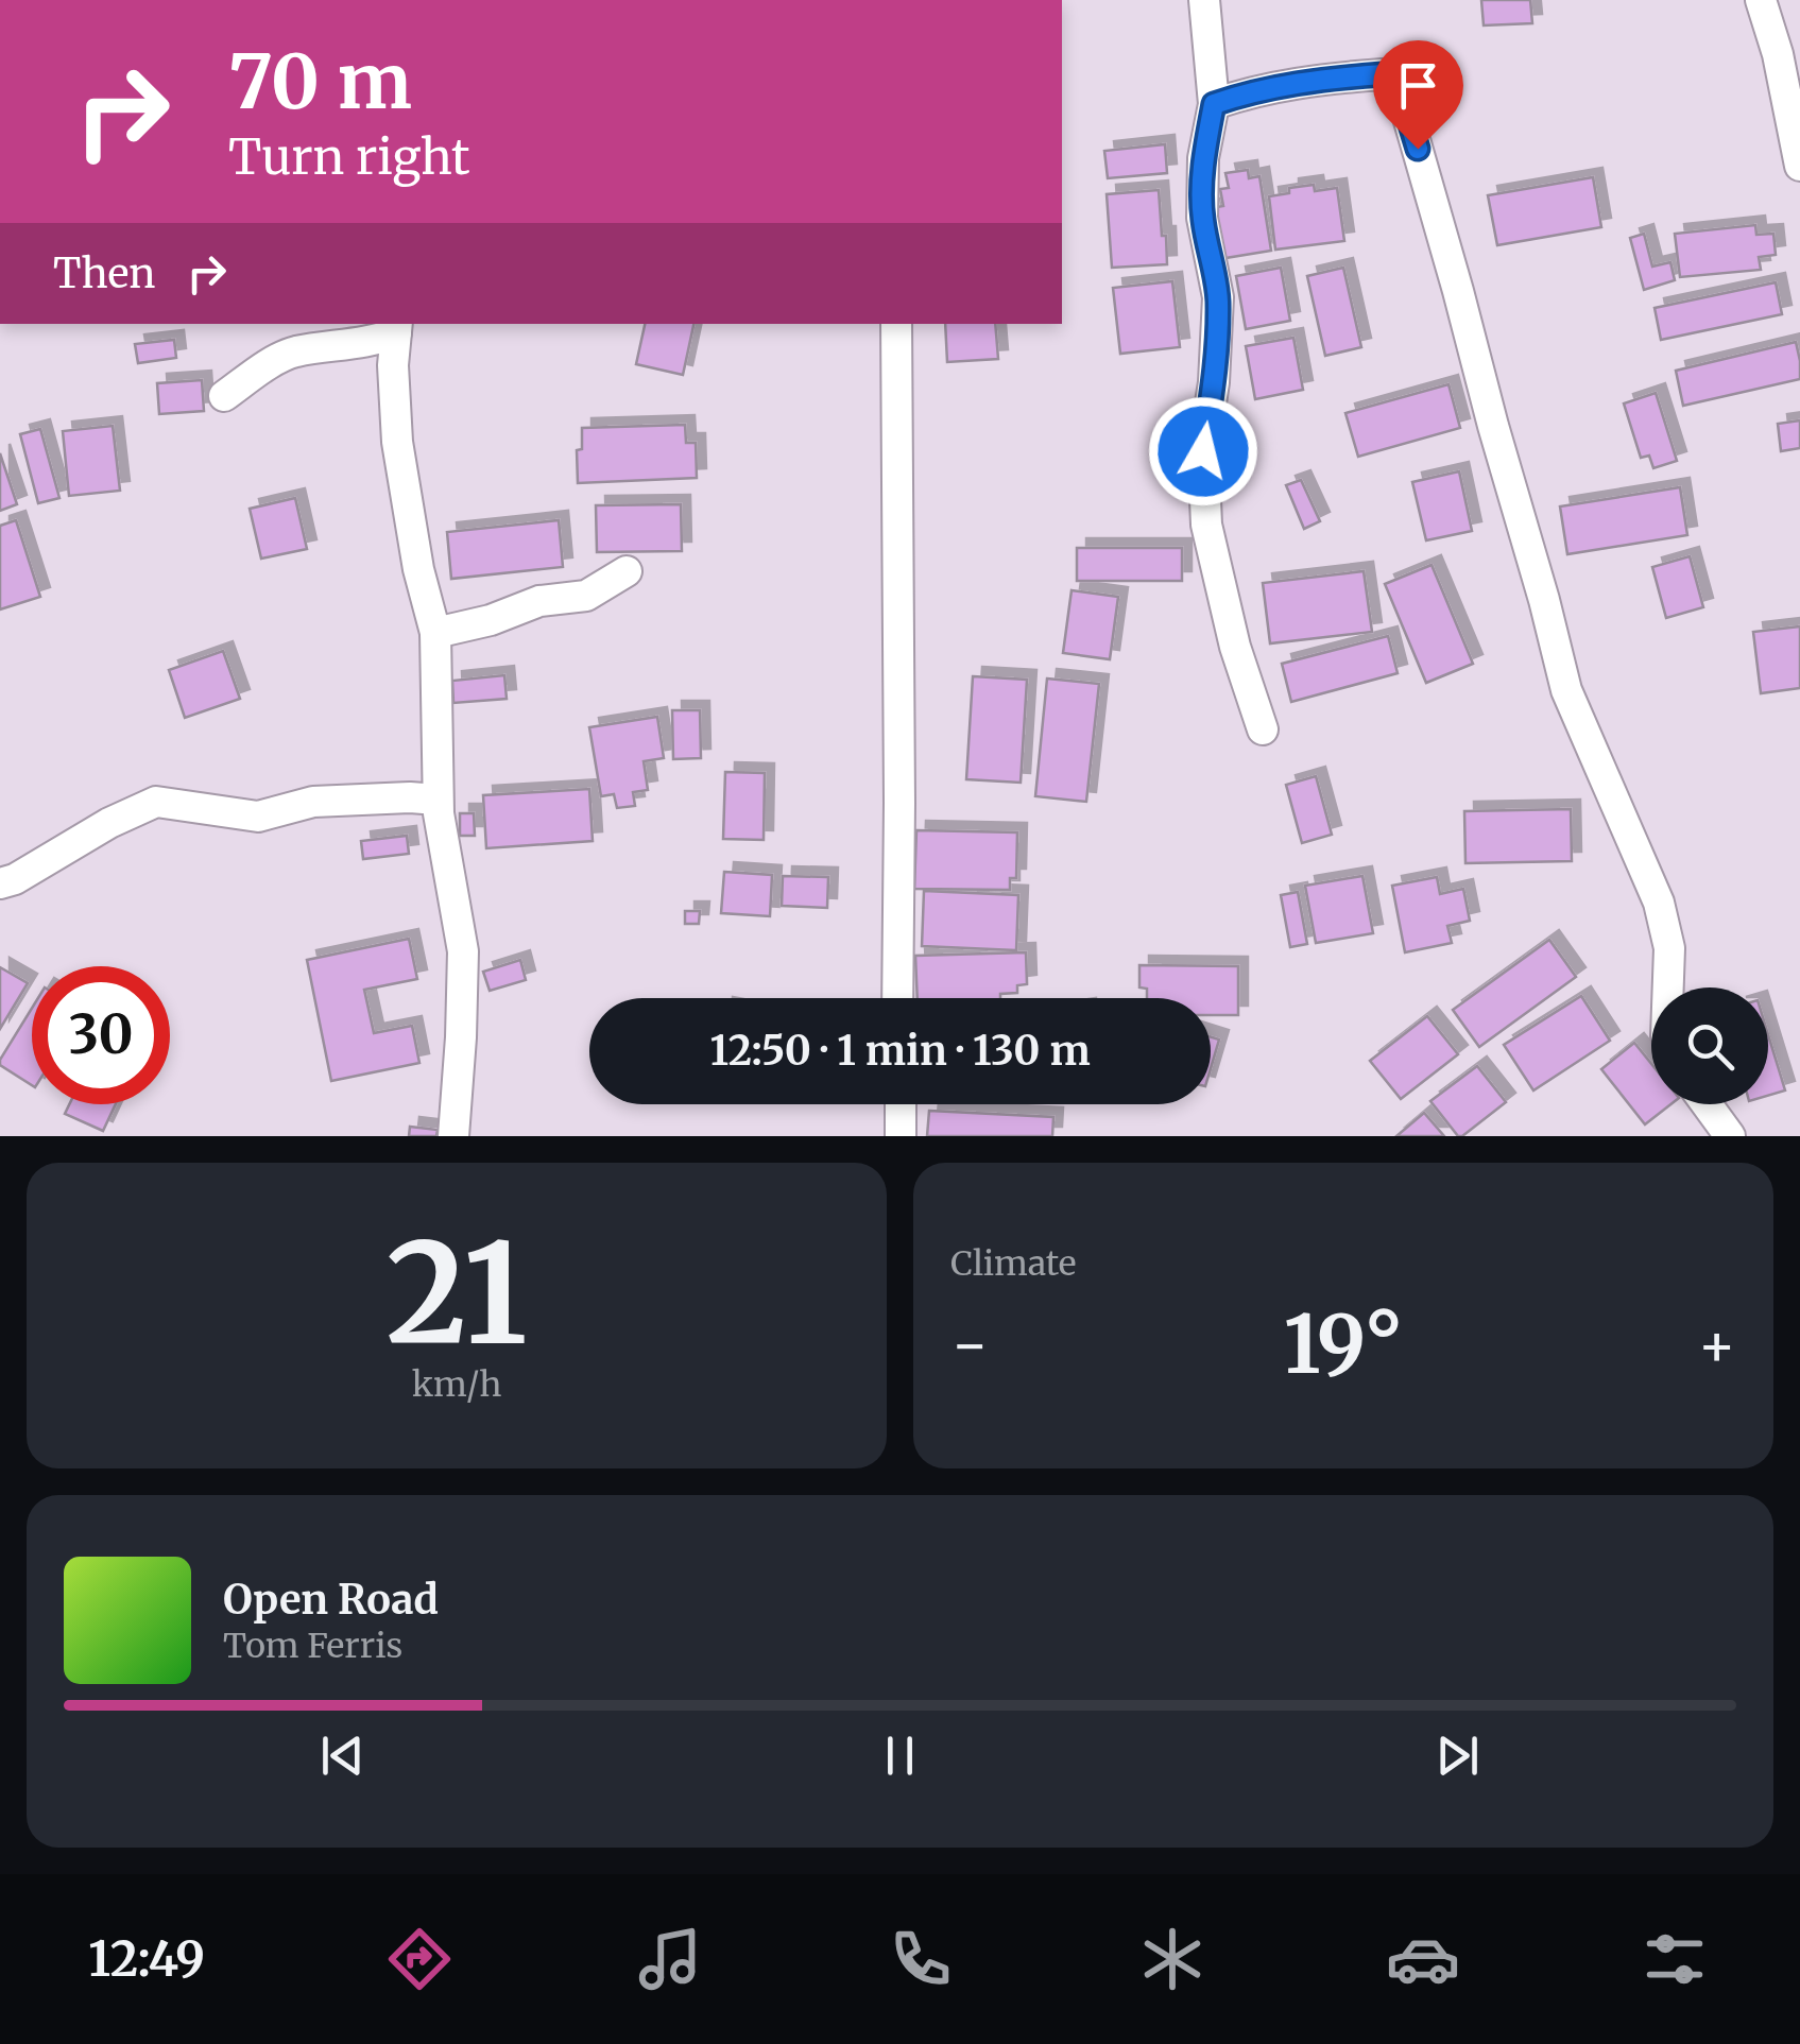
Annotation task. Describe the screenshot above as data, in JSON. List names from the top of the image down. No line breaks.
{"page":{"turn":["70 m","Turn right"],"then":"Then","limit":"30","trip":"12:50 · 1 min · 130 m","tile":[["21","km/h"],"Climate"],"heat":["−","19°","+"],"song":["Open Road","Tom Ferris"],"tabs":"12:49"}}
